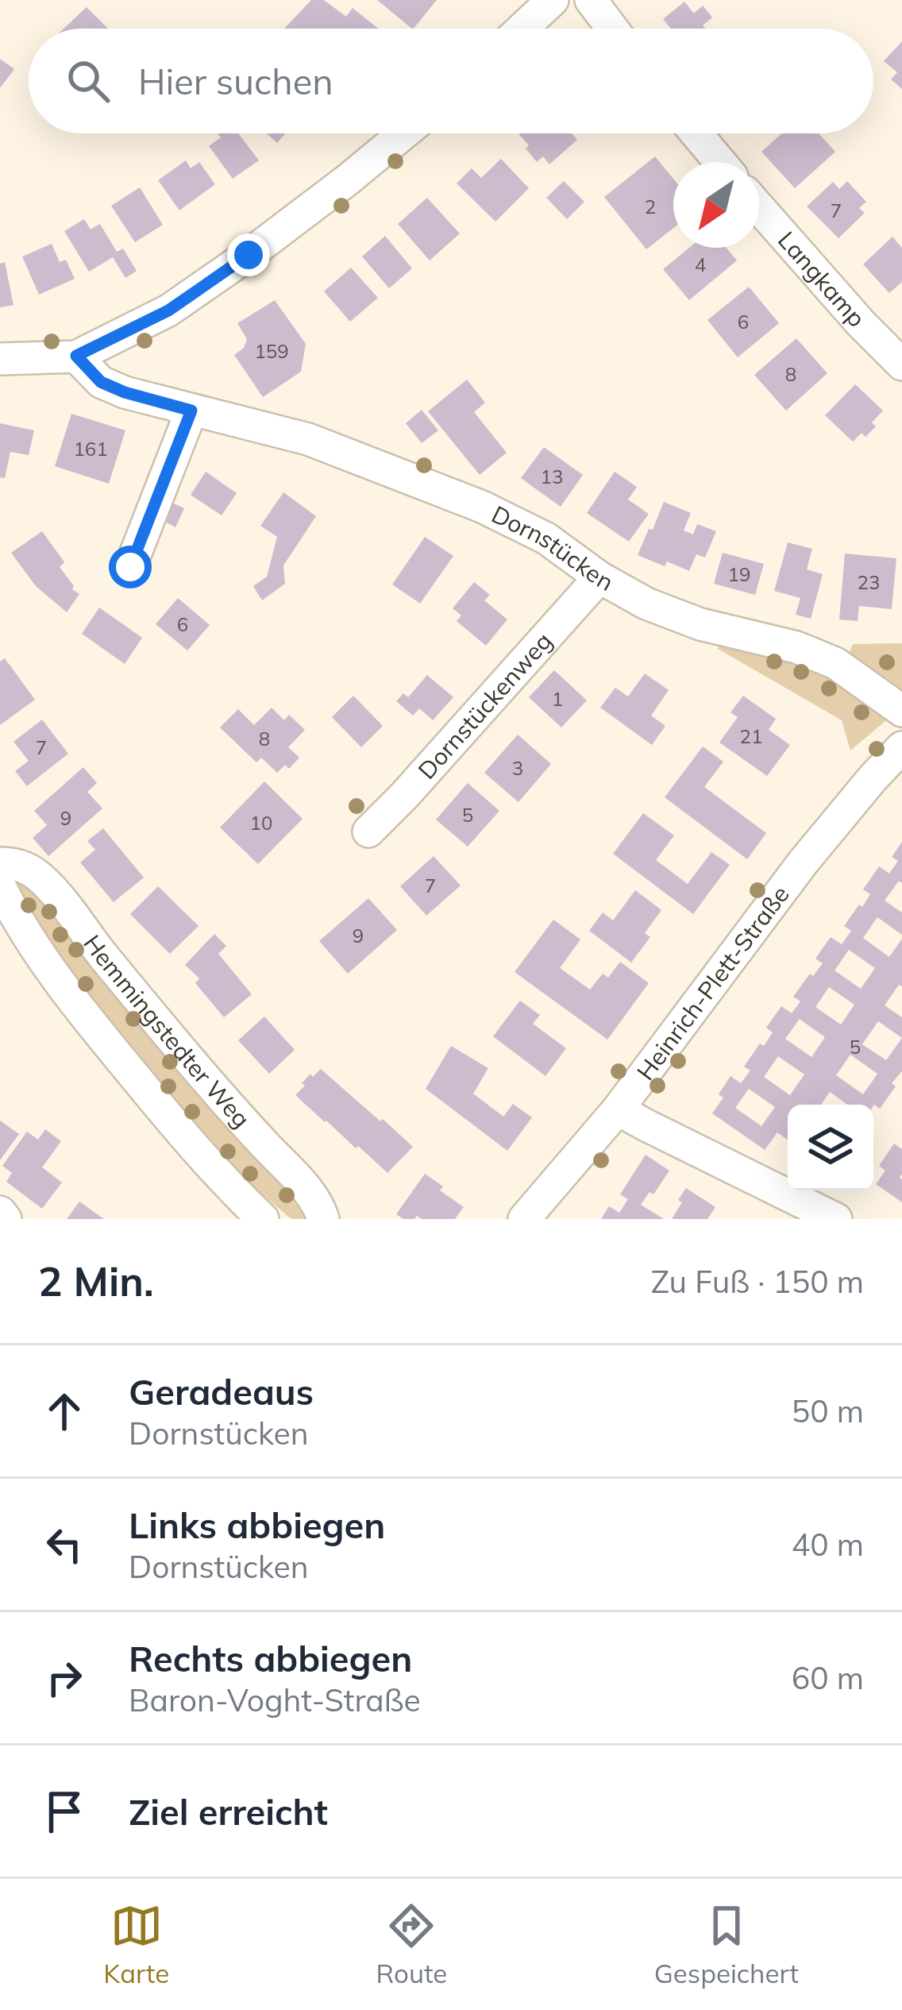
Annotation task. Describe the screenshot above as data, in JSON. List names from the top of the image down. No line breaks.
{"streets":{"street":["Langkamp","Dornstücken","Dornstückenweg","Heinrich-Plett-Straße","Hemmingstedter Weg"]},"crossings":[["Dornstücken","Dornstückenweg"]],"house_numbers":["2","7","4","6","159","8","161","13","19","23","6","1","21","8","7","3","5","9","10","7","9","5"],"north":"bottom left","page":{"search":"Hier suchen","heading":["2 Min.","Zu Fuß · 150 m"],"list":[["Geradeaus","Dornstücken","50 m"],["Links abbiegen","Dornstücken","40 m"],["Rechts abbiegen","Baron-Voght-Straße","60 m"],"Ziel erreicht"],"nav":["Karte","Route","Gespeichert"]}}
